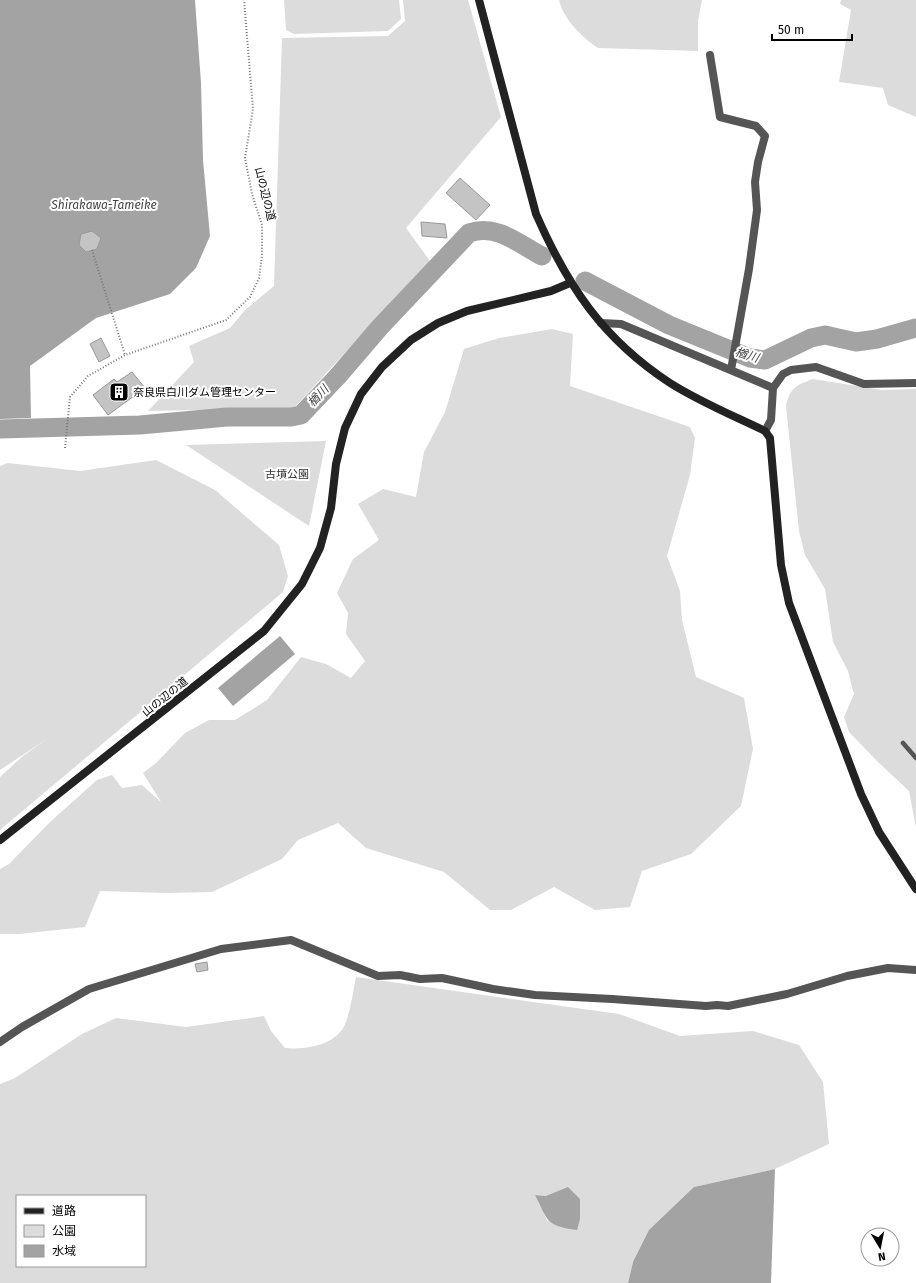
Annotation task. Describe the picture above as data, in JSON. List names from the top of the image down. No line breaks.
{"streets":{"street":["山の辺の道"]},"water":["Shirakawa-Tameike","楢川"],"parks":["古墳公園"],"places":{"building":["奈良県白川ダム管理センター"]},"legend":["道路","公園","水域"],"scale_bar":"50 m","north":"bottom"}
